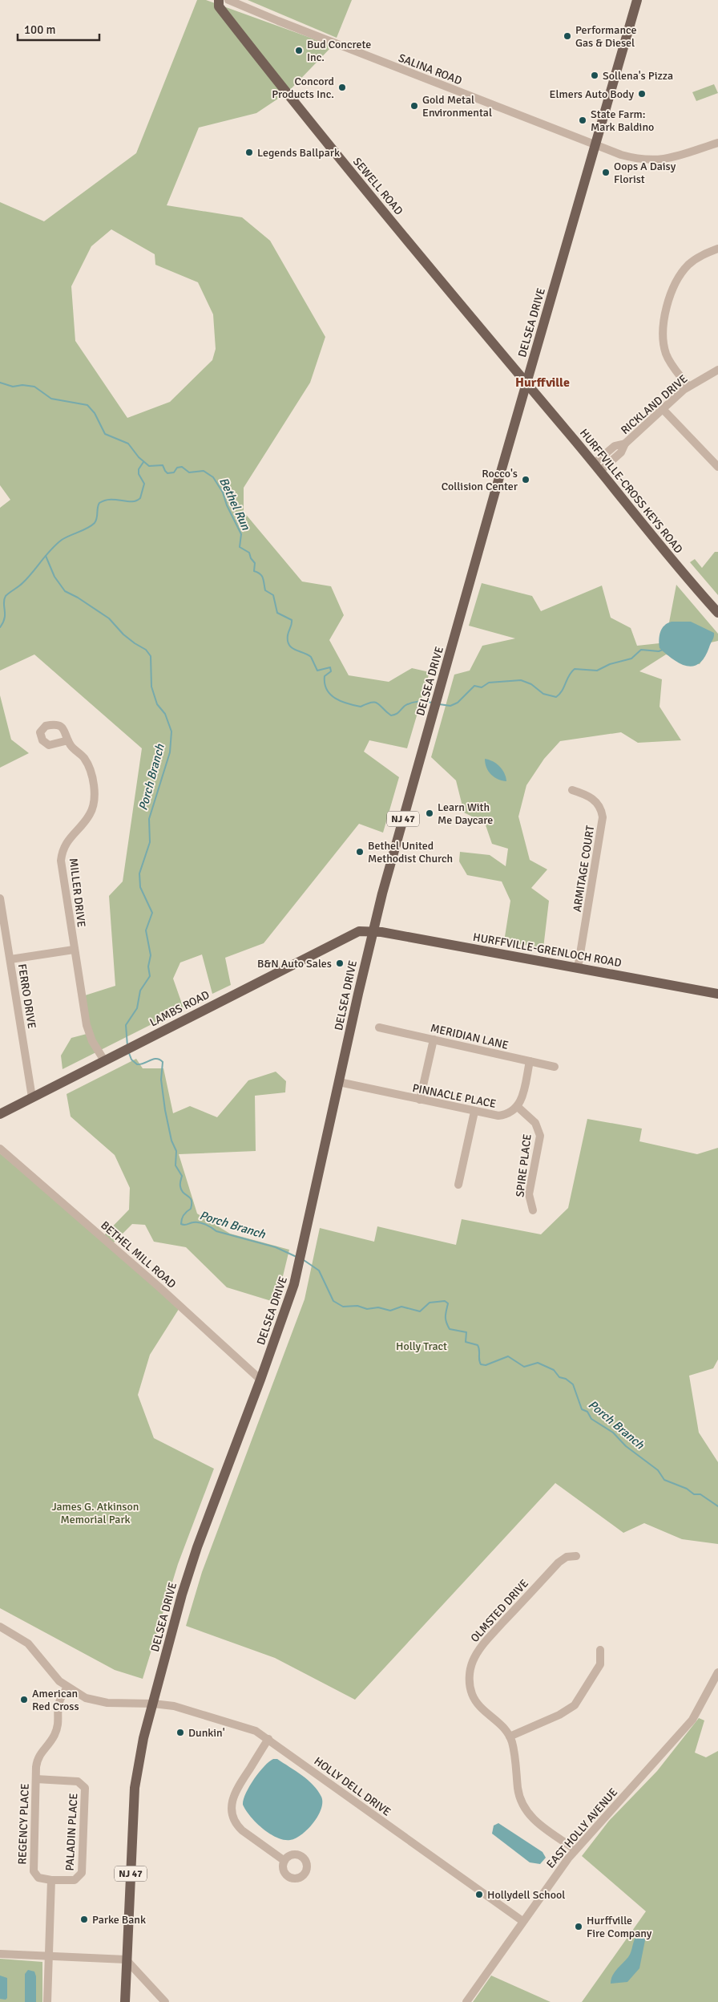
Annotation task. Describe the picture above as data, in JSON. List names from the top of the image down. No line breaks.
{"streets":{"main road":["SEWELL ROAD","DELSEA DRIVE","HURFFVILLE-CROSS KEYS ROAD","NJ 47","HURFFVILLE-GRENLOCH ROAD","LAMBS ROAD"],"street":["SALINA ROAD","RICKLAND DRIVE","ARMITAGE COURT","MILLER DRIVE","FERRO DRIVE","MERIDIAN LANE","PINNACLE PLACE","SPIRE PLACE","BETHEL MILL ROAD","OLMSTED DRIVE","HOLLY DELL DRIVE","REGENCY PLACE","EAST HOLLY AVENUE","PALADIN PLACE"]},"crossings":[["SALINA ROAD","DELSEA DRIVE"],["SEWELL ROAD","DELSEA DRIVE"],["SEWELL ROAD","HURFFVILLE-CROSS KEYS ROAD"],["DELSEA DRIVE","HURFFVILLE-CROSS KEYS ROAD"],["DELSEA DRIVE","HURFFVILLE-GRENLOCH ROAD"],["DELSEA DRIVE","LAMBS ROAD"],["DELSEA DRIVE","PINNACLE PLACE"],["DELSEA DRIVE","BETHEL MILL ROAD"],["DELSEA DRIVE","HOLLY DELL DRIVE"],["RICKLAND DRIVE","HURFFVILLE-CROSS KEYS ROAD"],["ARMITAGE COURT","HURFFVILLE-GRENLOCH ROAD"],["MILLER DRIVE","LAMBS ROAD"],["HURFFVILLE-GRENLOCH ROAD","LAMBS ROAD"],["FERRO DRIVE","LAMBS ROAD"],["PINNACLE PLACE","SPIRE PLACE"],["OLMSTED DRIVE","EAST HOLLY AVENUE"],["HOLLY DELL DRIVE","REGENCY PLACE"],["HOLLY DELL DRIVE","EAST HOLLY AVENUE"],["REGENCY PLACE","PALADIN PLACE"]],"districts":["Hurffville"],"water":["Bethel Run","Porch Branch"],"parks":["Holly Tract","James G. Atkinson Memorial Park"],"places":["Performance Gas & Diesel","Bud Concrete Inc.","Sollena's Pizza","Concord Products Inc.","Elmers Auto Body","Gold Metal Environmental","State Farm: Mark Baldino","Legends Ballpark","Oops A Daisy Florist","Rocco's Collision Center","Learn With Me Daycare","Bethel United Methodist Church","B&N Auto Sales","American Red Cross","Dunkin'","Hollydell School","Parke Bank","Hurffville Fire Company"],"scale_bar":"100 m"}
